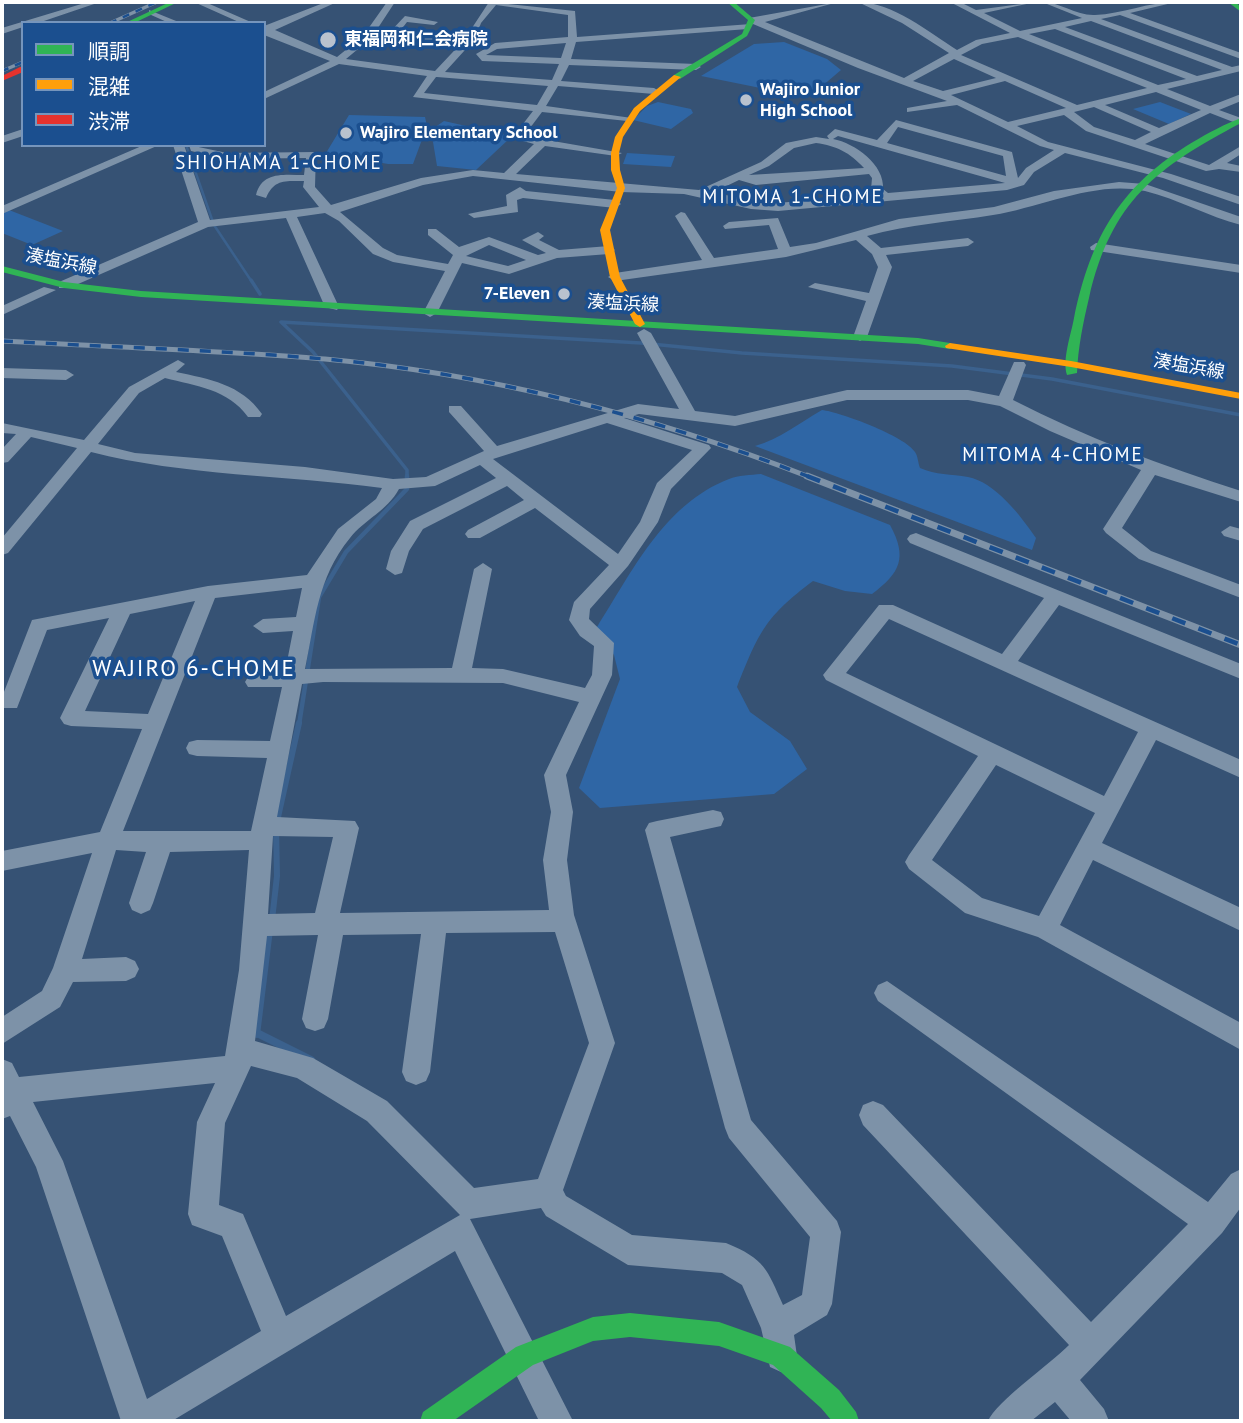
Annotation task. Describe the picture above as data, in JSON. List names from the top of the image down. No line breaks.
{"streets":{"main road":["湊塩浜線"]},"districts":["SHIOHAMA 1-CHOME","MITOMA 1-CHOME","MITOMA 4-CHOME","WAJIRO 6-CHOME"],"places":["東福岡和仁会病院","Wajiro Junior High School","Wajiro Elementary School","7-Eleven"],"legend":["順調","混雑","渋滞"]}
